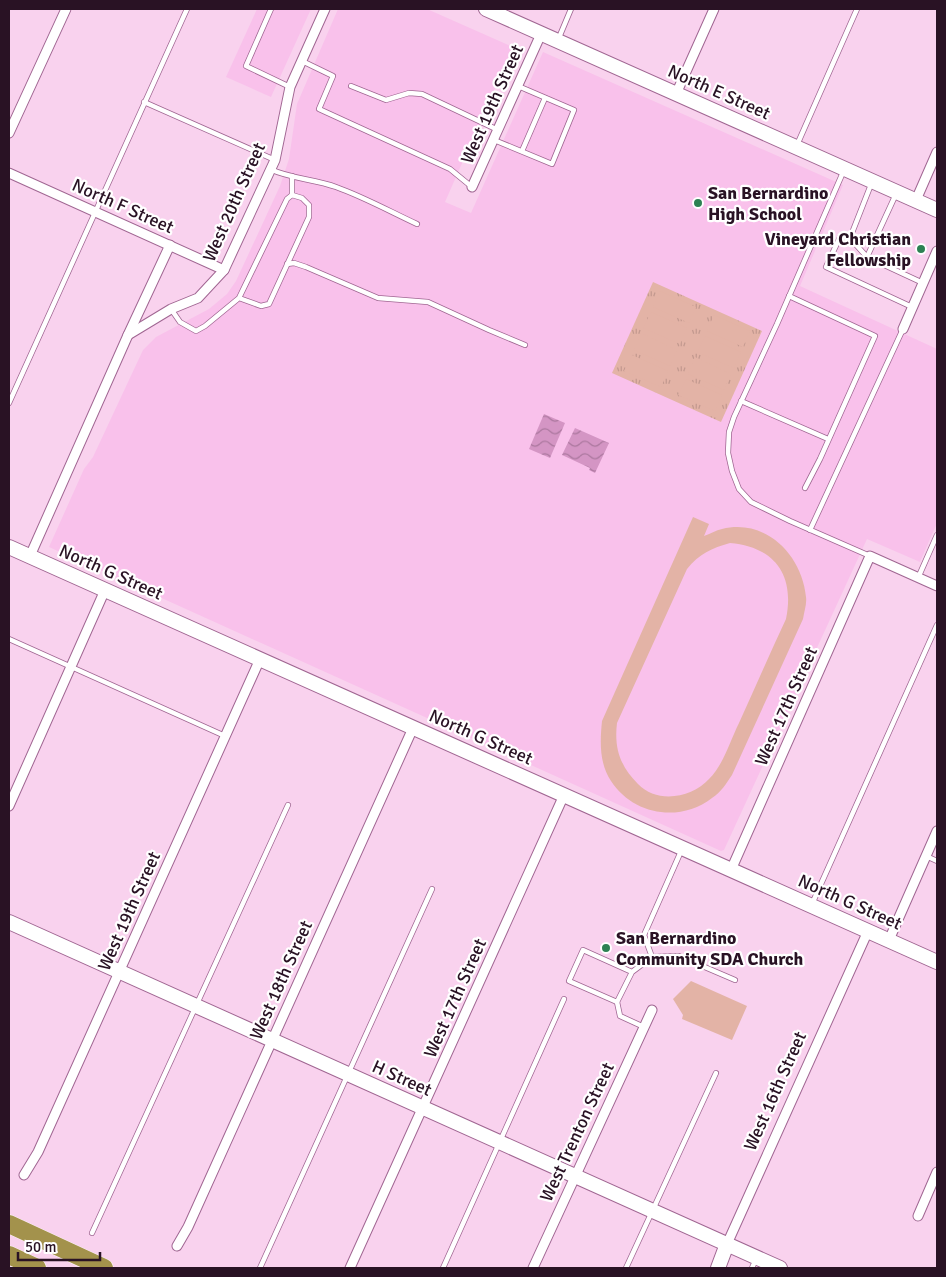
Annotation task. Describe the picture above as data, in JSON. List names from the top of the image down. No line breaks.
{"streets":{"street":["North E Street","West 19th Street","West 20th Street","North F Street","North G Street","West 17th Street","West 18th Street","H Street","West 16th Street","West Trenton Street"]},"crossings":[["North E Street","West 19th Street"],["West 19th Street","North G Street"],["West 19th Street","H Street"],["West 20th Street","North F Street"],["North G Street","West 17th Street"],["North G Street","West 18th Street"],["North G Street","West 16th Street"],["West 17th Street","H Street"],["West 18th Street","H Street"],["H Street","West 16th Street"],["H Street","West Trenton Street"]],"places":["San Bernardino High School","Vineyard Christian Fellowship","San Bernardino Community SDA Church"],"scale_bar":"50 m"}
